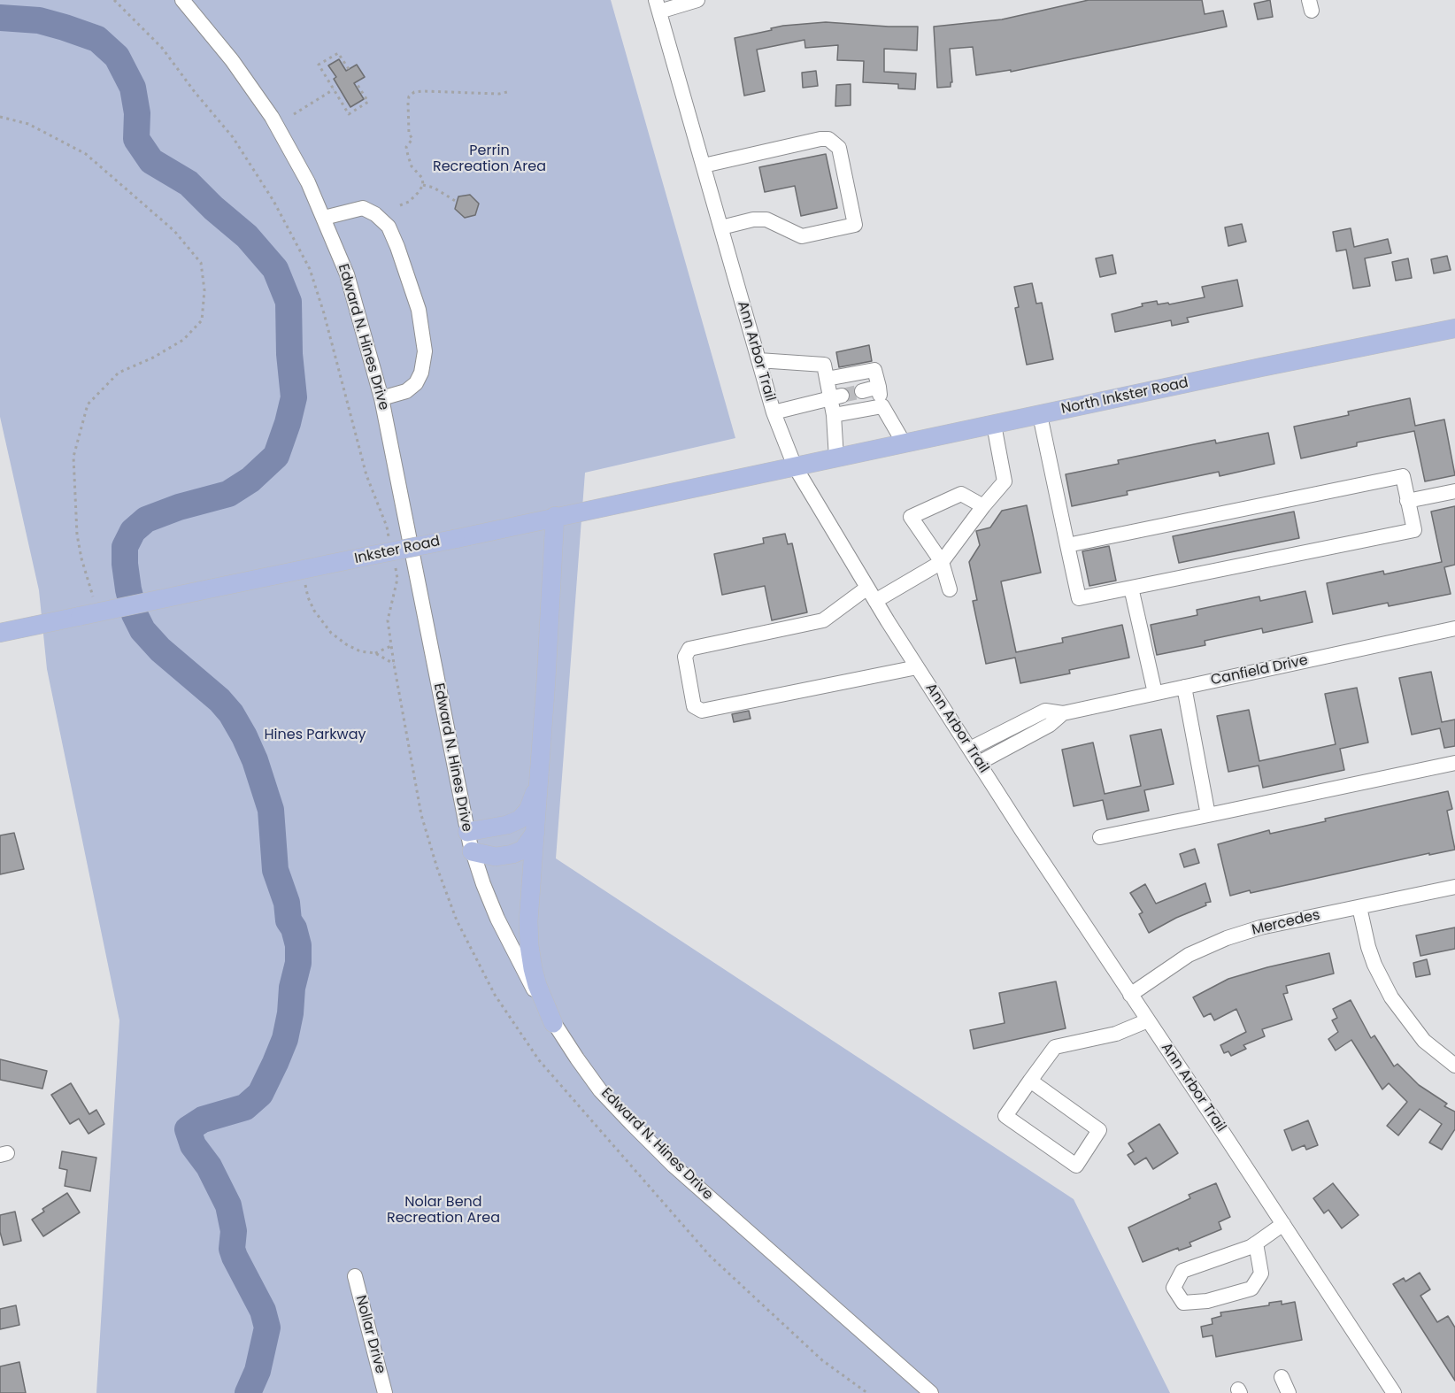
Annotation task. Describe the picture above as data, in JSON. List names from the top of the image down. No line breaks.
{"streets":{"main road":["North Inkster Road","Inkster Road"],"street":["Edward N. Hines Drive","Ann Arbor Trail","Canfield Drive","Mercedes","Nollar Drive"]},"crossings":[["Ann Arbor Trail","North Inkster Road"],["Ann Arbor Trail","Inkster Road"],["Ann Arbor Trail","Canfield Drive"],["Ann Arbor Trail","Mercedes"],["North Inkster Road","Inkster Road"]],"parks":["Perrin Recreation Area","Hines Parkway","Nolar Bend Recreation Area"]}
